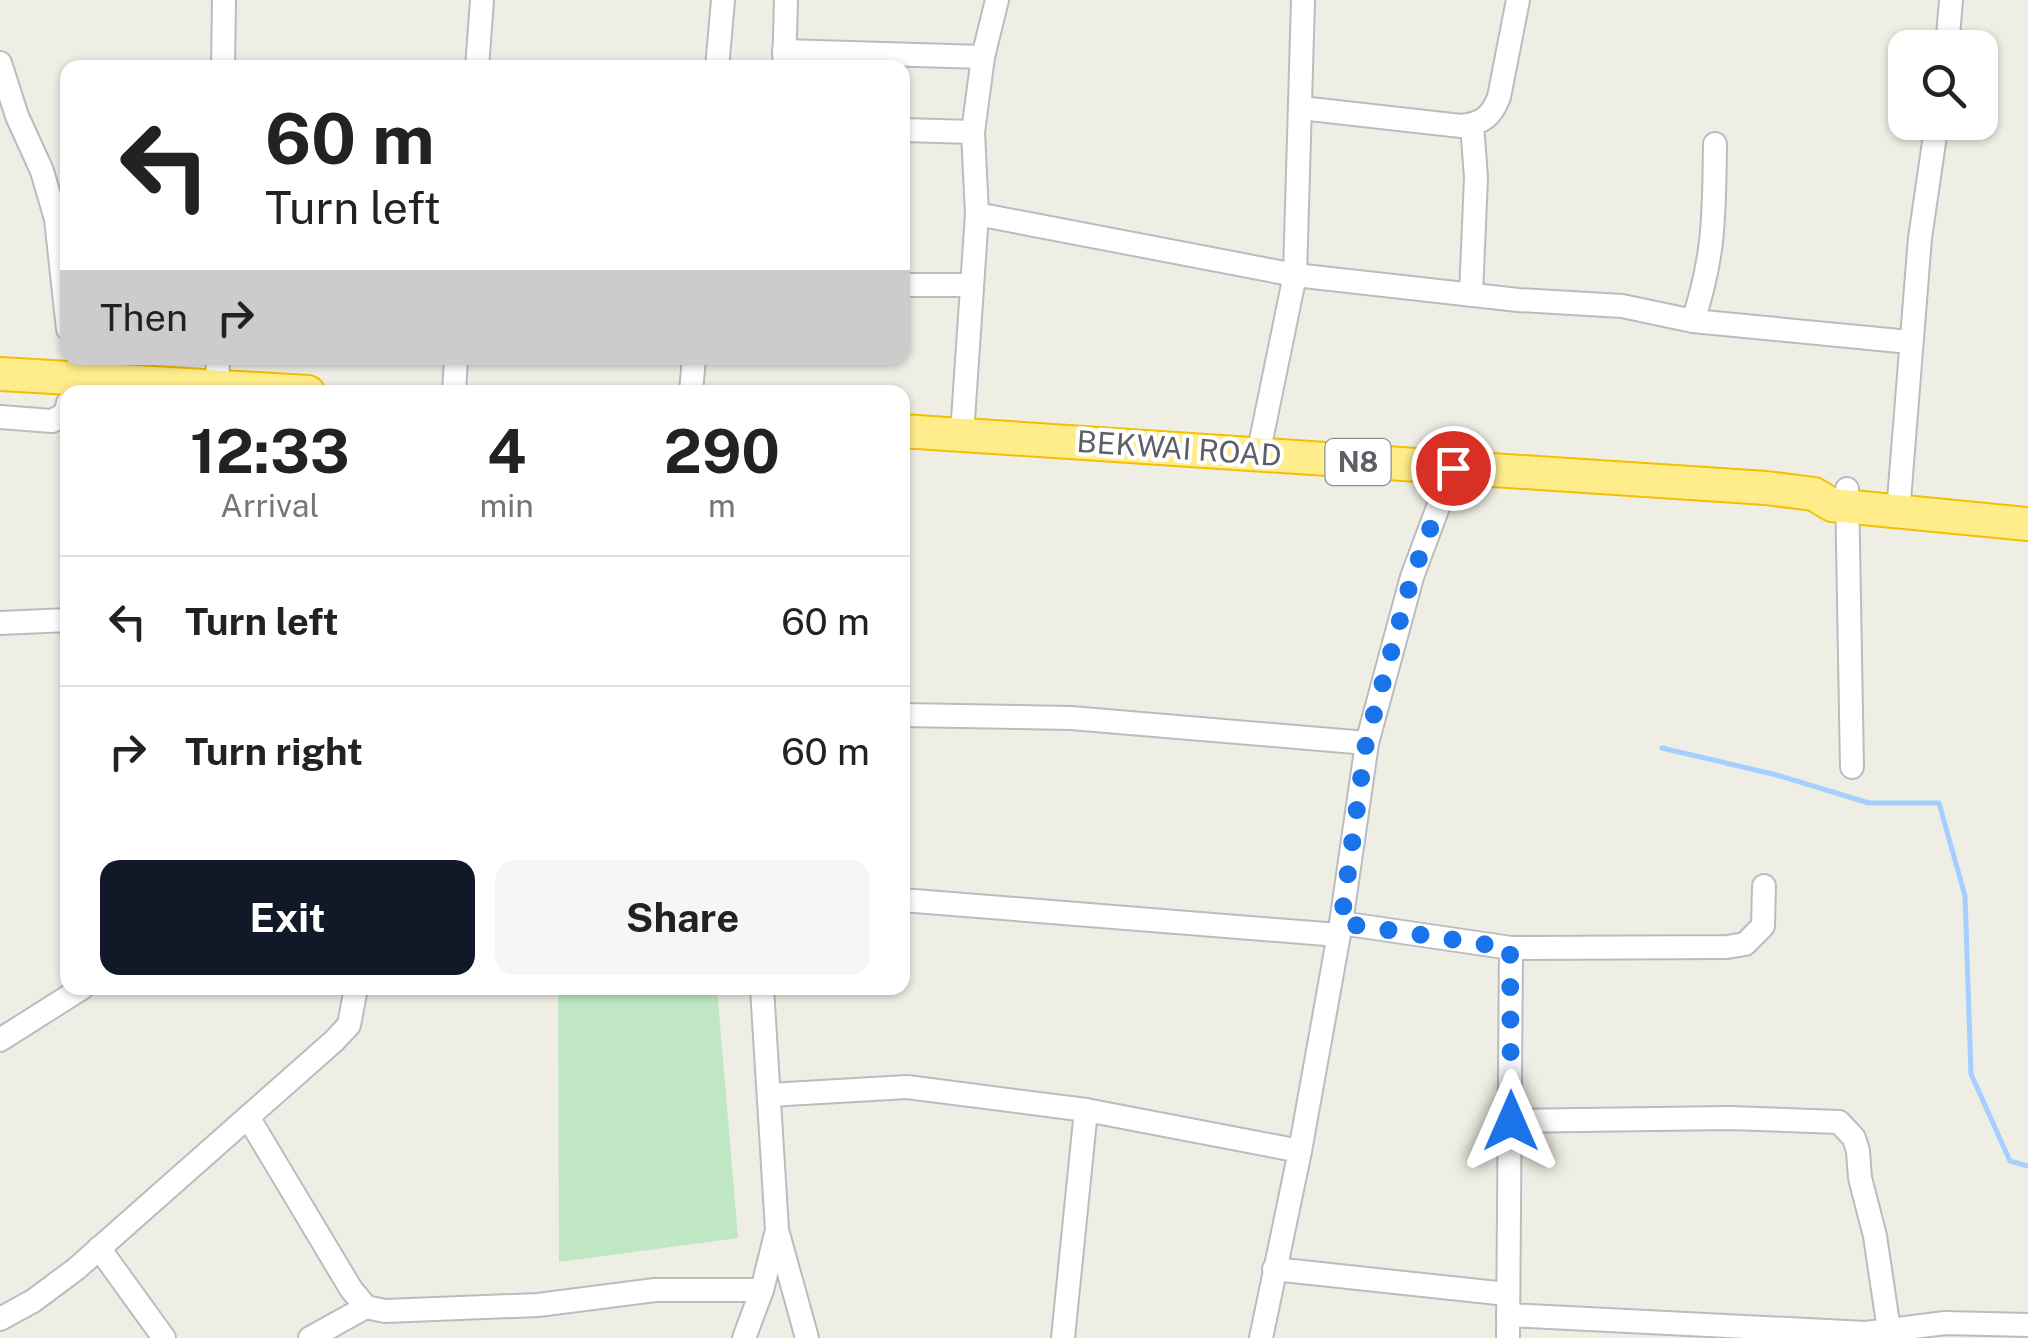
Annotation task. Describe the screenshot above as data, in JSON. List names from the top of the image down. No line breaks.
{"streets":{"highway":["BEKWAI ROAD","N8"]},"page":{"turn":["60 m","Turn left"],"then":"Then","eta":["12:33","Arrival","4","min","290","m"],"list":[{"name":"Turn left","value":"60 m"},{"name":"Turn right","value":"60 m"}],"buttons":["Exit","Share"]}}
